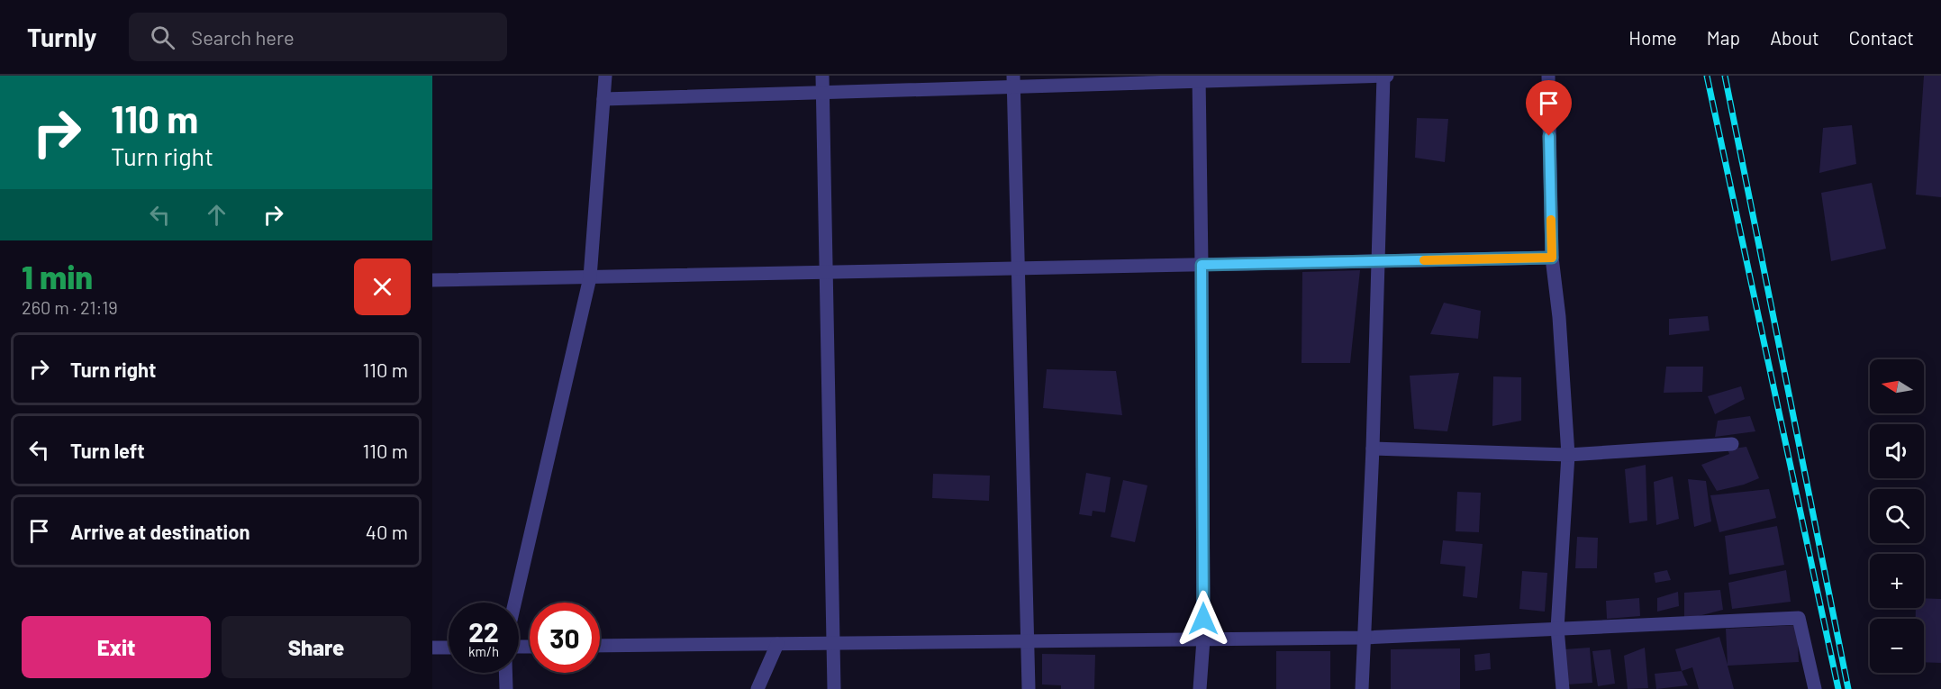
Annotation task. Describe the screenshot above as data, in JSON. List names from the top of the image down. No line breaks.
{"north":"left","page":{"header":"Turnly","search":"Search here","nav":["Home","Map","About","Contact"],"turn":["110 m","Turn right"],"heading":["1 min","260 m · 21:19"],"list":[{"name":"Turn right","value":"110 m"},{"name":"Turn left","value":"110 m"},{"name":"Arrive at destination","value":"40 m"}],"map_buttons":["+","−"],"speed":"22 km/h","limit":"30","buttons":["Exit","Share"]}}
